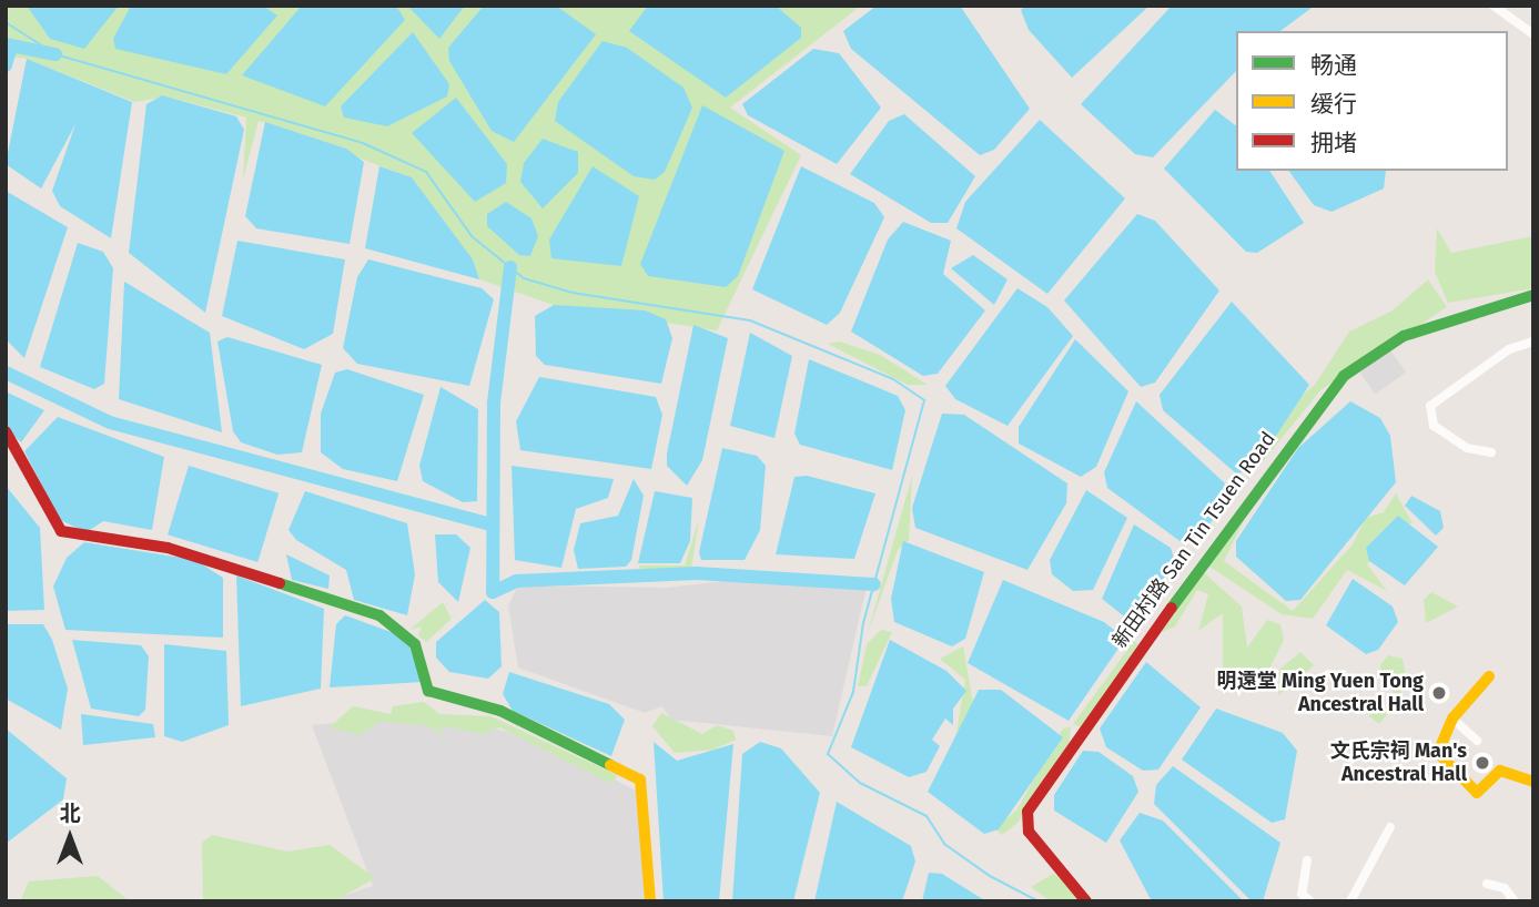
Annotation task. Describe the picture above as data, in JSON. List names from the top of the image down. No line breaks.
{"streets":{"street":["新田村路 San Tin Tsuen Road"]},"places":["明遠堂 Ming Yuen Tong Ancestral Hall","文氏宗祠 Man's Ancestral Hall"],"legend":["畅通","缓行","拥堵"],"north":"top"}
